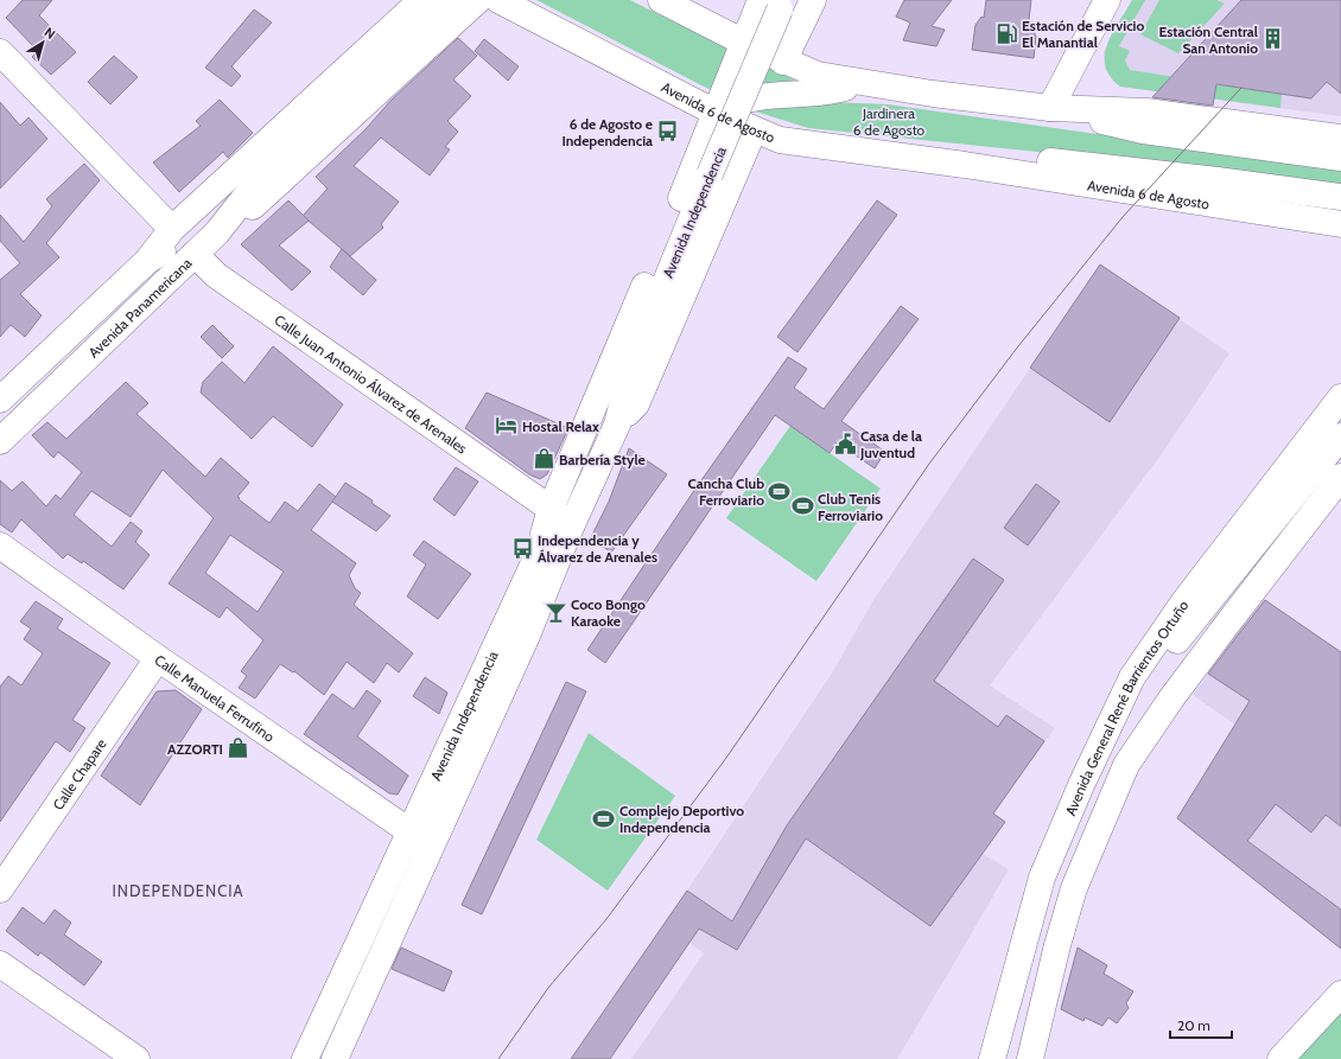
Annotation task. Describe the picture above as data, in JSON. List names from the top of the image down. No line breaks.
{"streets":{"main road":["Avenida 6 de Agosto","Avenida Independencia","Avenida Panamericana","Calle Juan Antonio Álvarez de Arenales","Calle Manuela Ferrufino","Avenida General René Barrientos Ortuño","Calle Chapare"]},"crossings":[["Avenida Independencia","Calle Manuela Ferrufino"],["Avenida Panamericana","Calle Juan Antonio Álvarez de Arenales"],["Calle Manuela Ferrufino","Calle Chapare"]],"districts":["INDEPENDENCIA"],"parks":["Jardinera 6 de Agosto"],"places":{"fuel station":["Estación de Servicio El Manantial"],"building":["Estación Central San Antonio"],"bus stop":["6 de Agosto e Independencia","Independencia y Álvarez de Arenales"],"hotel":["Hostal Relax"],"public building":["Casa de la Juventud"],"shop":["Barbería Style","AZZORTI"],"sports":["Cancha Club Ferroviario","Club Tenis Ferroviario","Complejo Deportivo Independencia"],"bar":["Coco Bongo Karaoke"]},"scale_bar":"20 m","north":"top right"}
